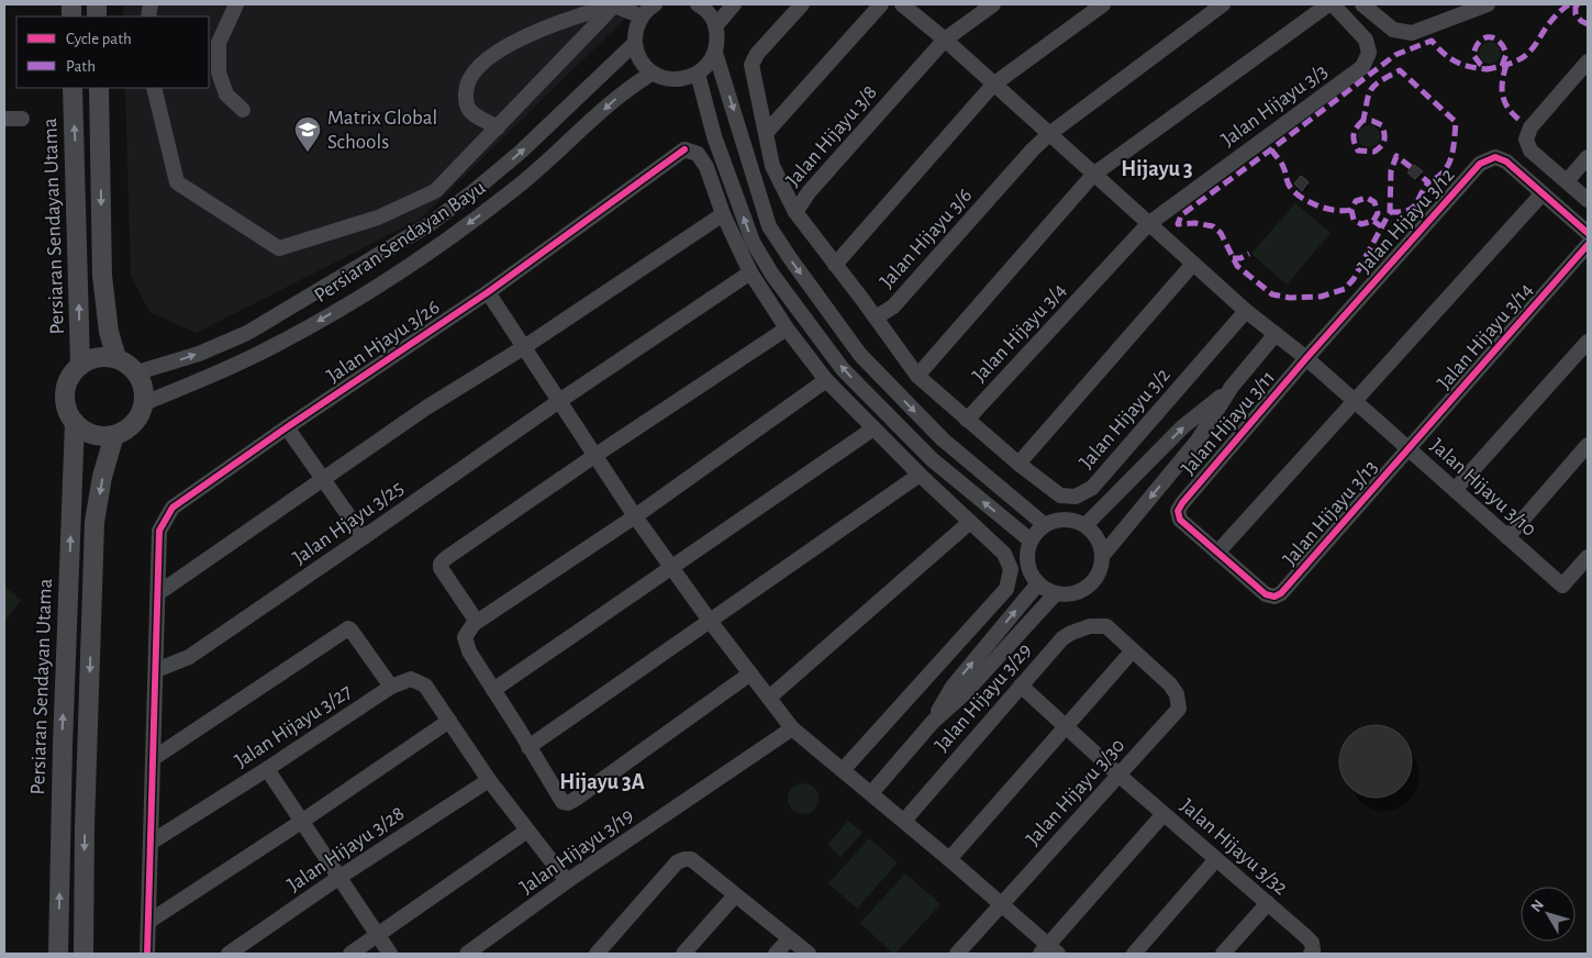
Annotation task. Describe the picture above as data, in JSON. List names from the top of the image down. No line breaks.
{"streets":{"main road":["Persiaran Sendayan Utama"],"street":["Jalan Hijayu 3/3","Jalan Hijayu 3/8","Jalan Hijayu 3/12","Jalan Hijayu 3/6","Persiaran Sendayan Bayu","Jalan Hijayu 3/4","Jalan Hijayu 3/14","Jalan Hjayu 3/26","Jalan Hijayu 3/2","Jalan Hijayu 3/11","Jalan Hijayu 3/10","Jalan Hijayu 3/13","Jalan Hjayu 3/25","Jalan Hijayu 3/29","Jalan Hijayu 3/27","Jalan Hijayu 3/30","Jalan Hijayu 3/32","Jalan Hijayu 3/28","Jalan Hijayu 3/19"]},"crossings":[["Jalan Hijayu 3/3","Jalan Hijayu 3/4"],["Jalan Hijayu 3/3","Jalan Hijayu 3/10"],["Jalan Hijayu 3/8","Jalan Hijayu 3/6"],["Jalan Hijayu 3/8","Jalan Hijayu 3/10"],["Jalan Hijayu 3/12","Jalan Hijayu 3/11"],["Jalan Hijayu 3/12","Jalan Hijayu 3/10"],["Persiaran Sendayan Utama","Persiaran Sendayan Bayu"],["Jalan Hijayu 3/6","Jalan Hijayu 3/10"],["Jalan Hijayu 3/4","Jalan Hijayu 3/10"],["Jalan Hijayu 3/14","Jalan Hijayu 3/10"],["Jalan Hijayu 3/14","Jalan Hijayu 3/13"],["Jalan Hjayu 3/26","Jalan Hjayu 3/25"],["Jalan Hjayu 3/26","Jalan Hijayu 3/27"],["Jalan Hijayu 3/2","Jalan Hijayu 3/10"],["Jalan Hijayu 3/11","Jalan Hijayu 3/10"],["Jalan Hijayu 3/11","Jalan Hijayu 3/13"],["Jalan Hijayu 3/10","Jalan Hijayu 3/13"],["Jalan Hijayu 3/29","Jalan Hijayu 3/30"],["Jalan Hijayu 3/29","Jalan Hijayu 3/32"],["Jalan Hijayu 3/27","Jalan Hijayu 3/28"],["Jalan Hijayu 3/27","Jalan Hijayu 3/19"],["Jalan Hijayu 3/30","Jalan Hijayu 3/32"]],"districts":["Hijayu 3","Hijayu 3A"],"places":{"school or university":["Matrix Global Schools"]},"legend":["Cycle path","Path"],"north":"top left"}
